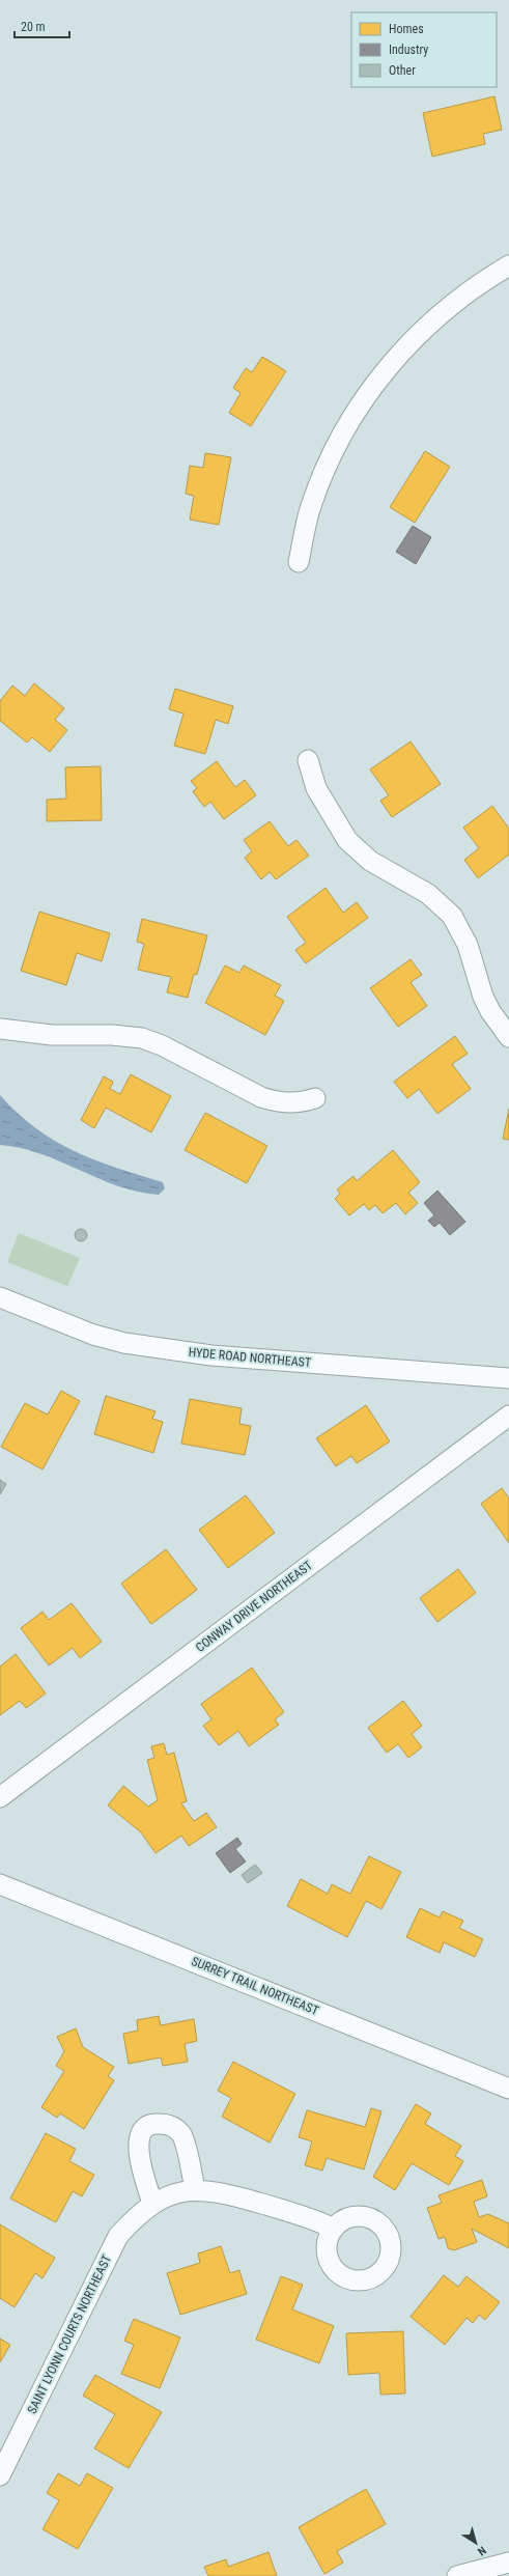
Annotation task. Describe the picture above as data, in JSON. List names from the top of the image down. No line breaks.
{"streets":{"street":["HYDE ROAD NORTHEAST","CONWAY DRIVE NORTHEAST","SURREY TRAIL NORTHEAST","SAINT LYONN COURTS NORTHEAST"]},"legend":["Homes","Industry","Other"],"scale_bar":"20 m","north":"bottom right"}
